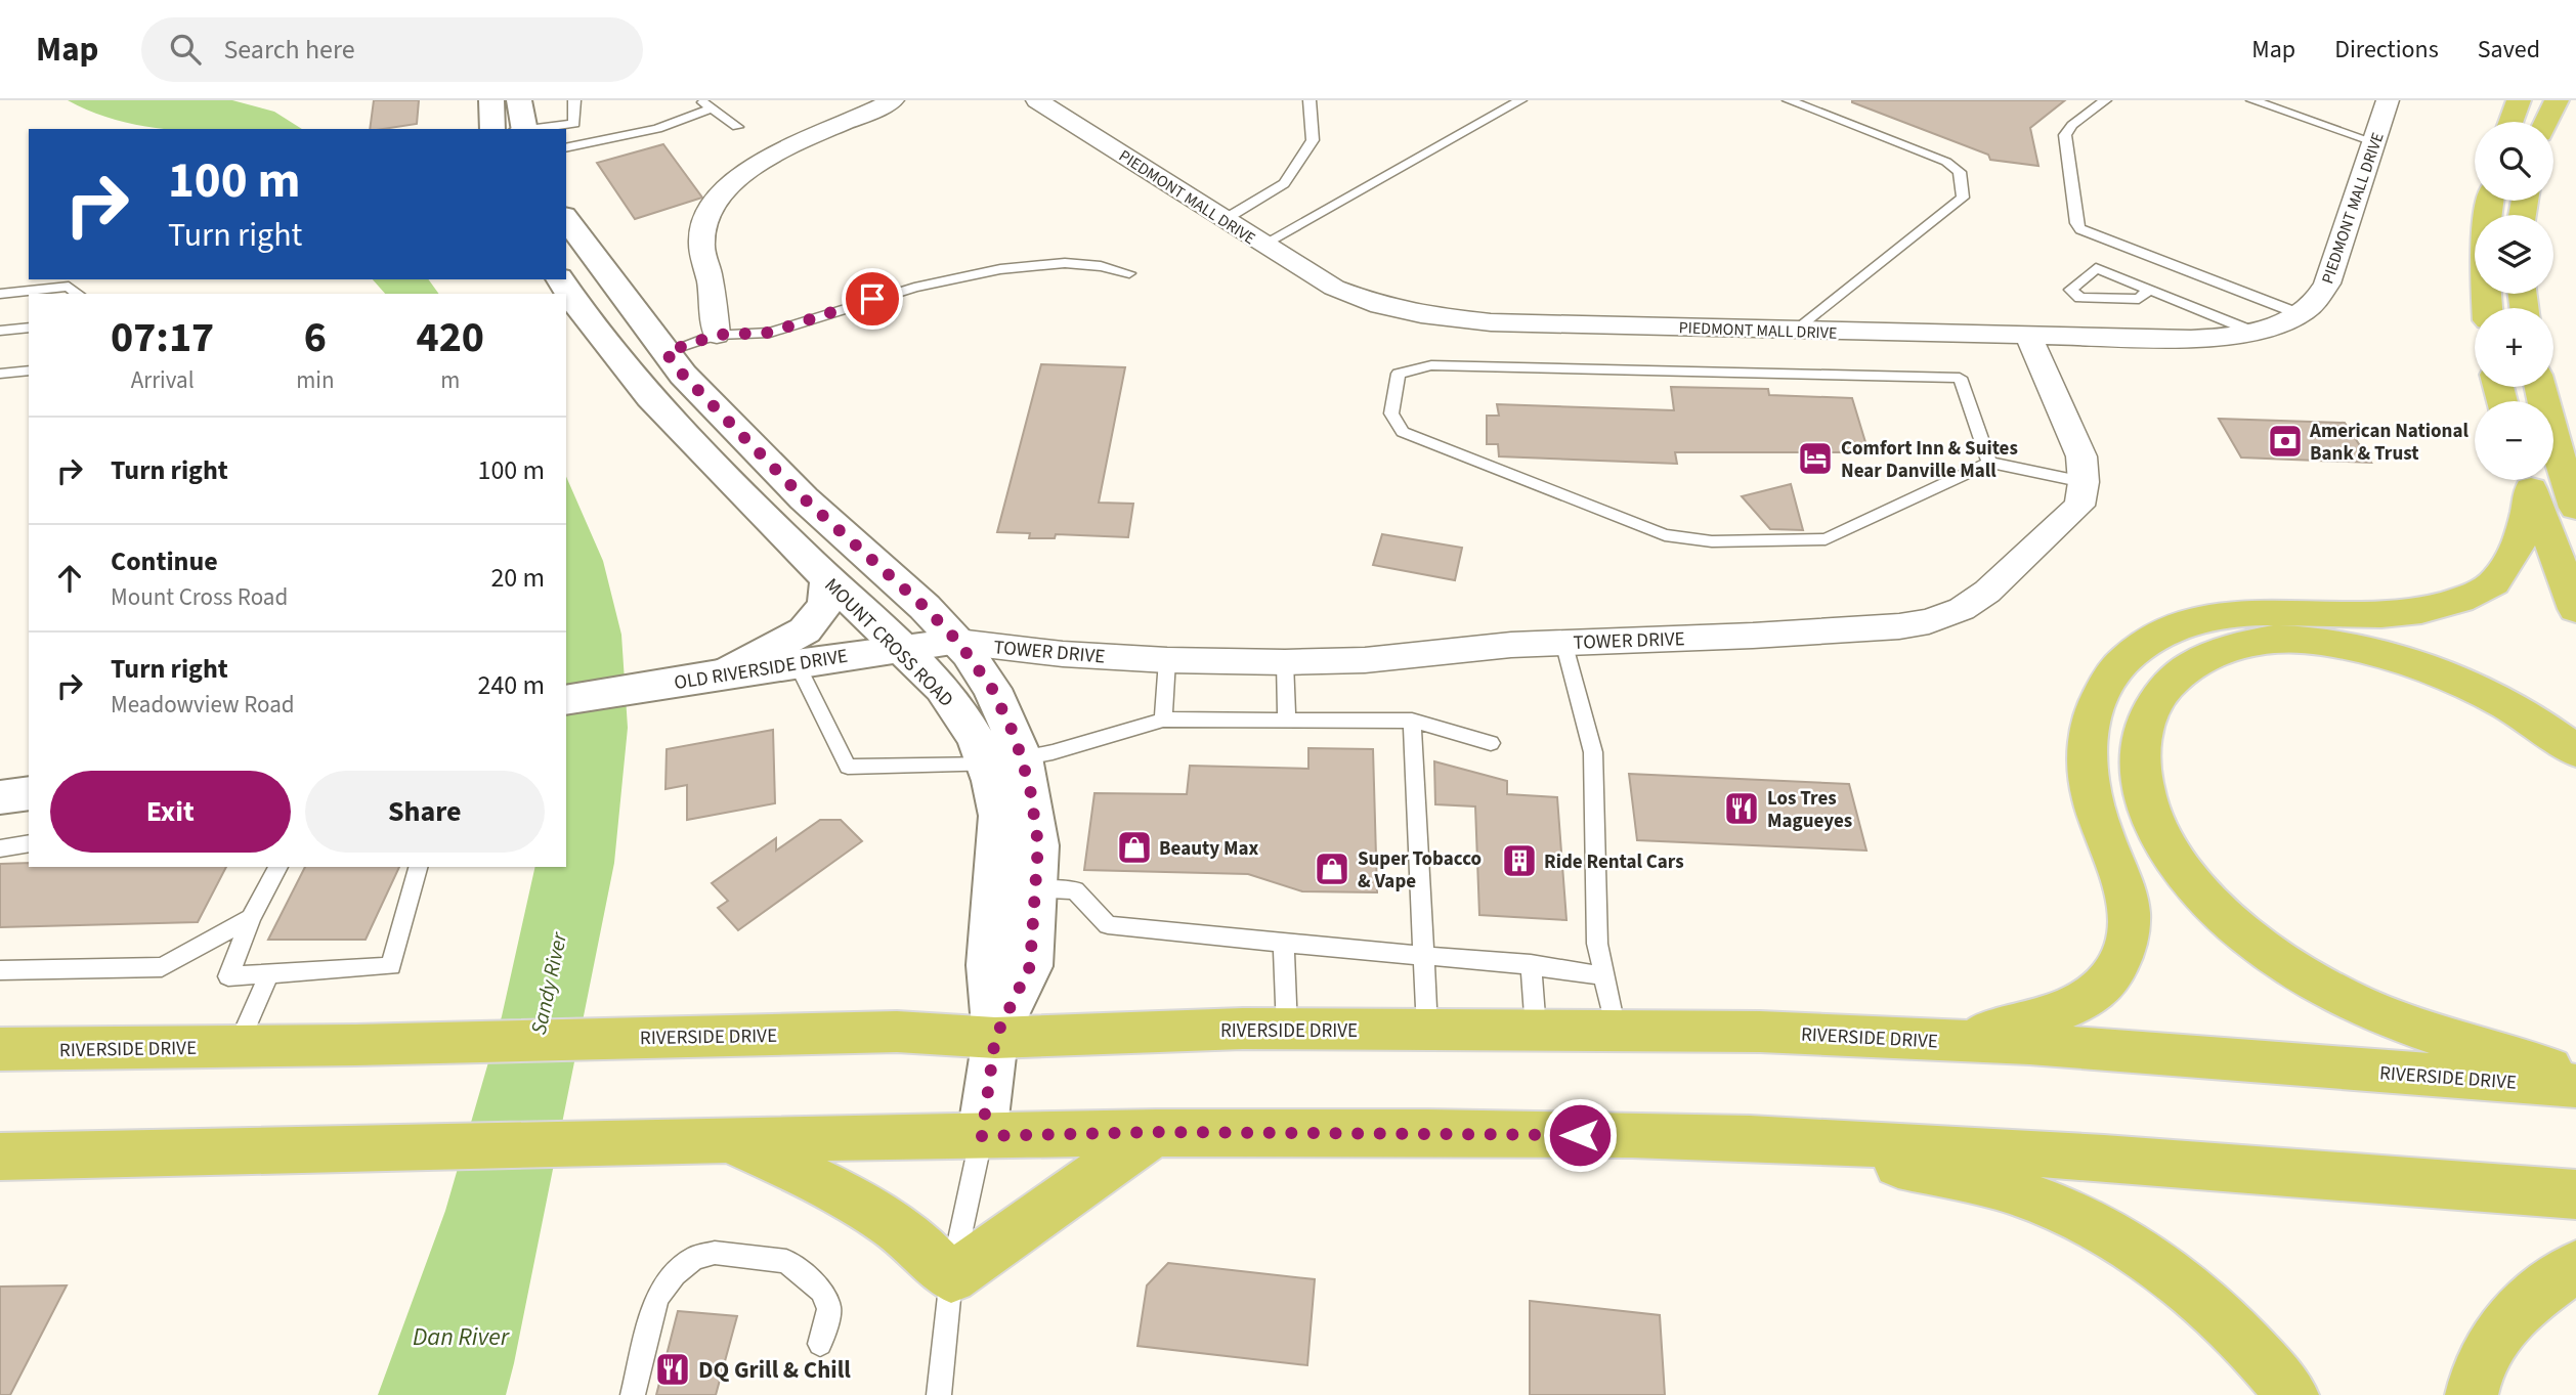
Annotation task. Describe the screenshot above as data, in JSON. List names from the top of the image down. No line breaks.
{"streets":{"main road":["MOUNT CROSS ROAD","OLD RIVERSIDE DRIVE","RIVERSIDE DRIVE"],"street":["PIEDMONT MALL DRIVE","TOWER DRIVE"]},"crossings":[["TOWER DRIVE","MOUNT CROSS ROAD"],["TOWER DRIVE","OLD RIVERSIDE DRIVE"],["MOUNT CROSS ROAD","OLD RIVERSIDE DRIVE"],["MOUNT CROSS ROAD","RIVERSIDE DRIVE"]],"water":["Sandy River","Dan River"],"places":{"bank":["American National Bank & Trust"],"hotel":["Comfort Inn & Suites Near Danville Mall"],"restaurant":["Los Tres Magueyes","DQ Grill & Chill"],"shop":["Beauty Max","Super Tobacco & Vape"],"building":["Ride Rental Cars"]},"page":{"header":"Map","search":"Search here","nav":["Map","Directions","Saved"],"map_buttons":["+","−"],"turn":["100 m","Turn right"],"eta":["07:17","Arrival","6","min","420","m"],"list":[{"name":"Turn right","value":"100 m"},{"name":"Continue","note":"Mount Cross Road","value":"20 m"},{"name":"Turn right","note":"Meadowview Road","value":"240 m"}],"buttons":["Exit","Share"]}}
